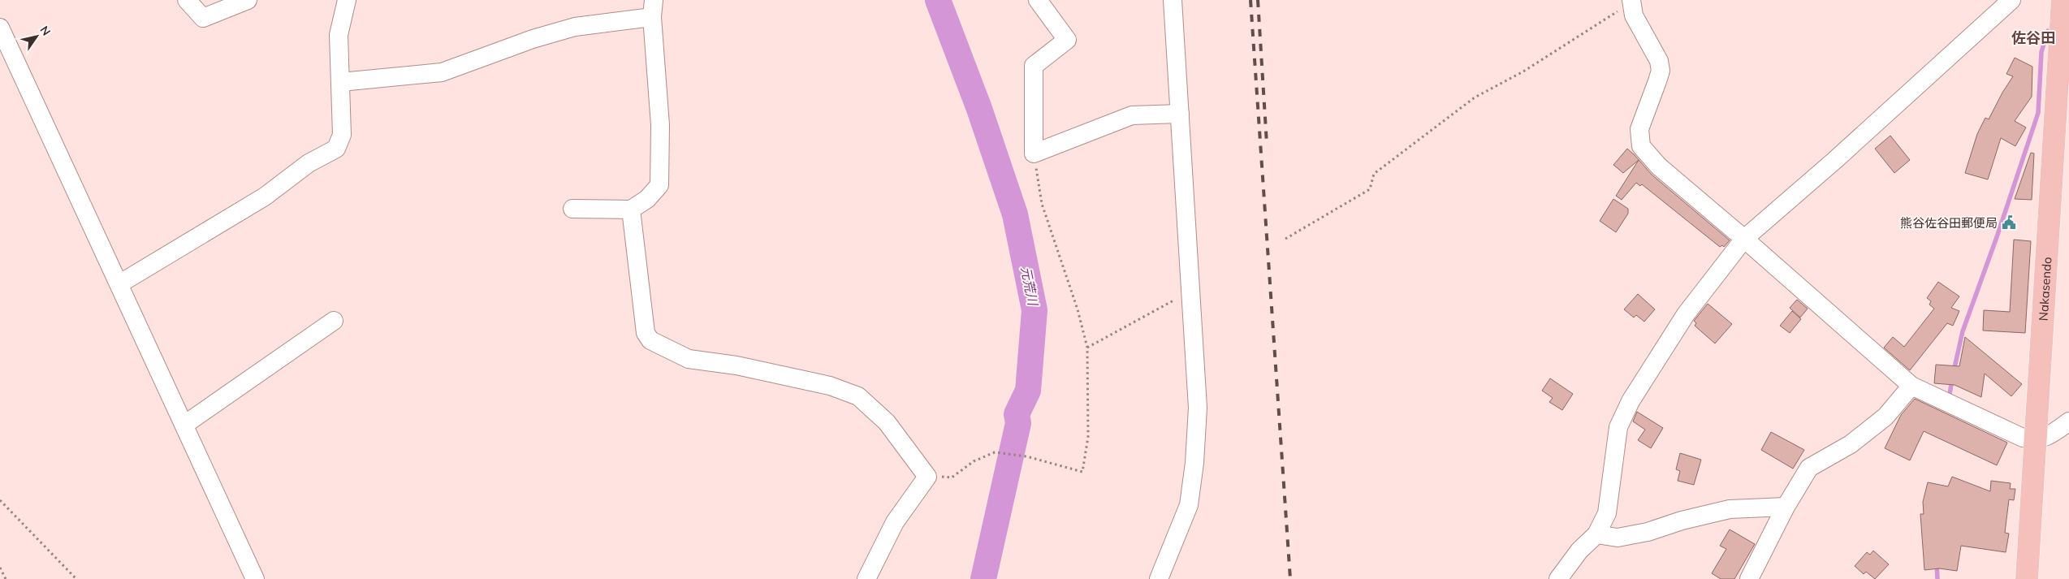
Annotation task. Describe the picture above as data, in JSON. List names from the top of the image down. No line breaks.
{"streets":{"highway":["Nakasendo"]},"districts":["佐谷田"],"water":["元荒川"],"places":{"public building":["熊谷佐谷田郵便局"]},"north":"top right"}
